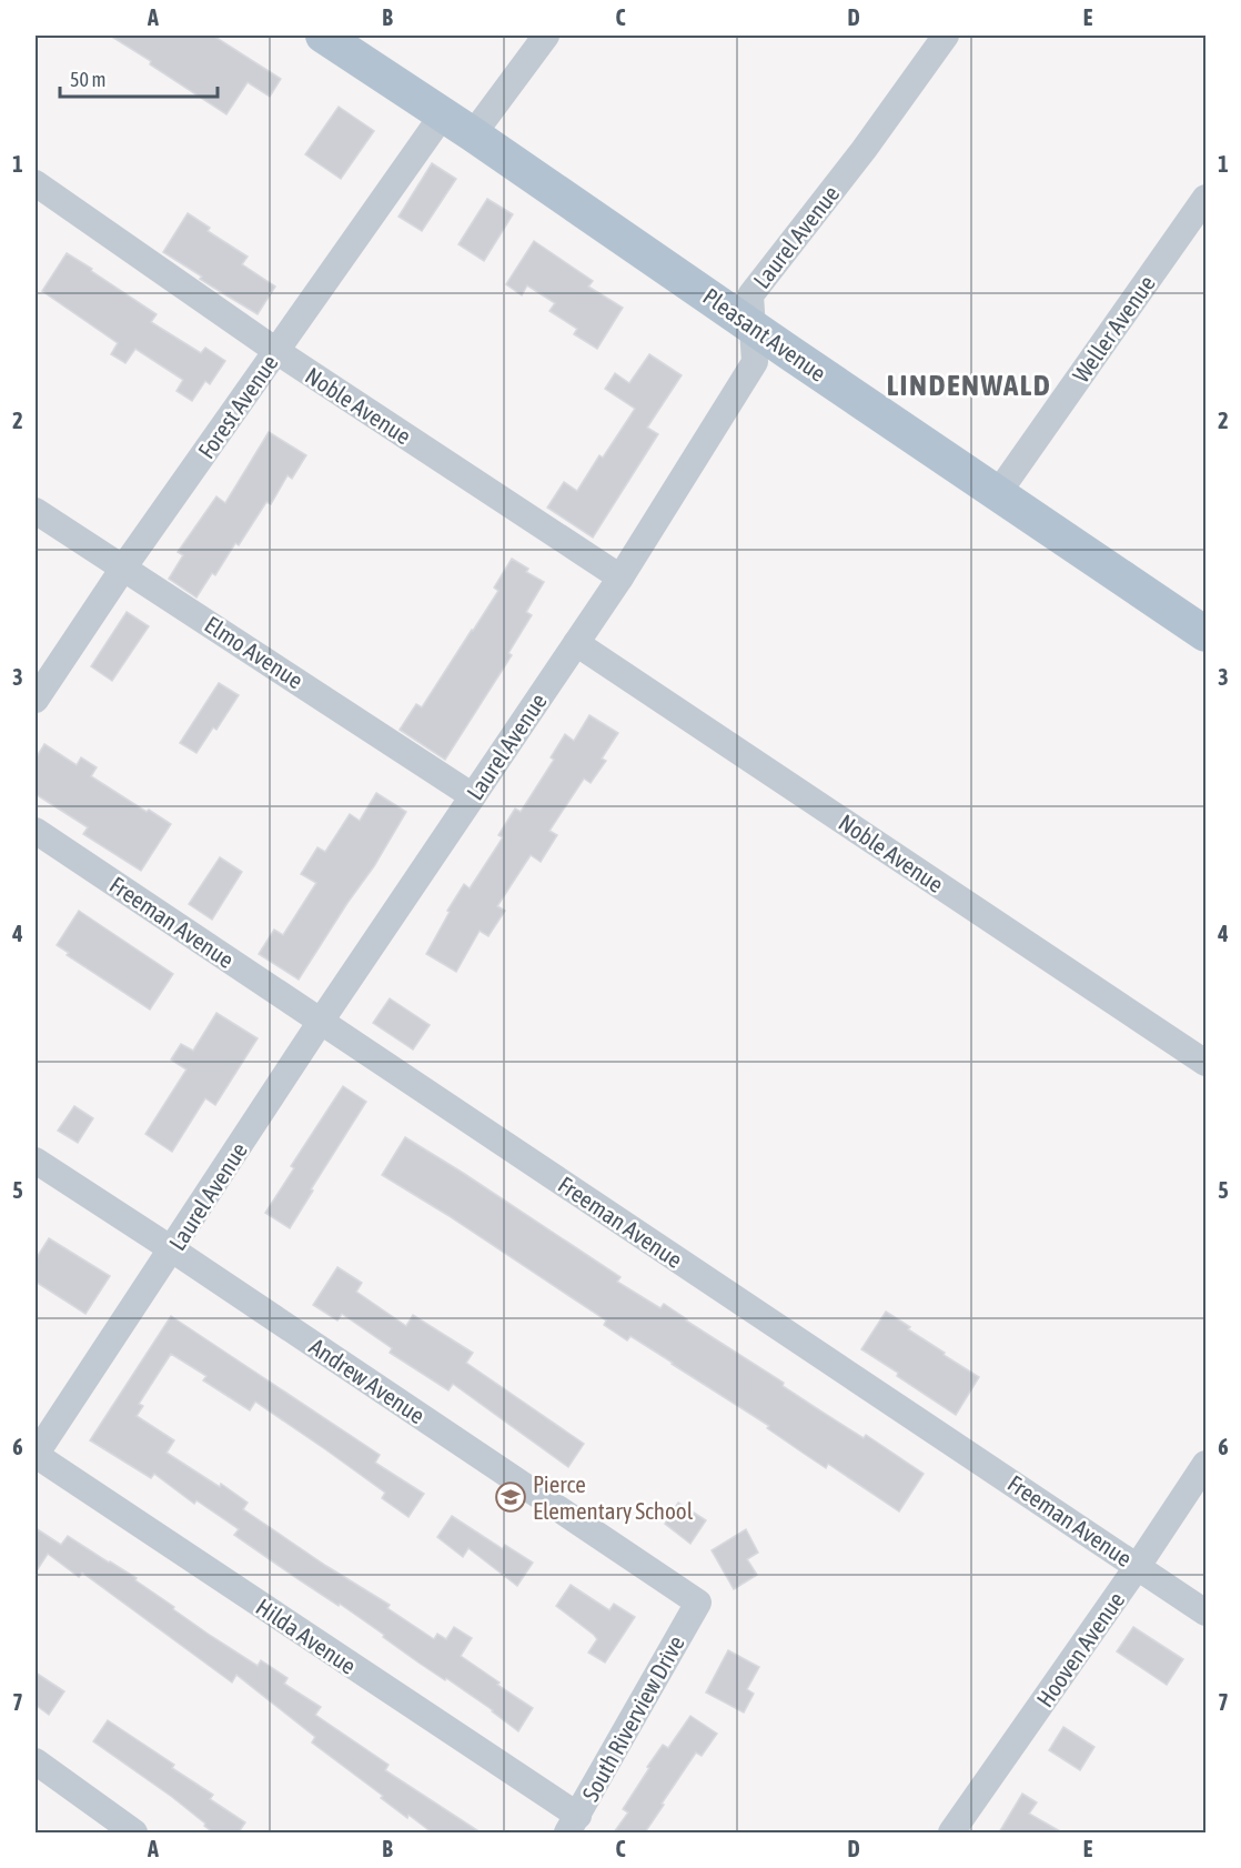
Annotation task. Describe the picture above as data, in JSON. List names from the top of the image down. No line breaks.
{"streets":{"main road":["Pleasant Avenue"],"street":["Laurel Avenue","Weller Avenue","Noble Avenue","Forest Avenue","Elmo Avenue","Freeman Avenue","Andrew Avenue","Hilda Avenue","Hooven Avenue","South Riverview Drive"]},"crossings":[["Laurel Avenue","Pleasant Avenue"],["Laurel Avenue","Noble Avenue"],["Laurel Avenue","Elmo Avenue"],["Laurel Avenue","Freeman Avenue"],["Laurel Avenue","Andrew Avenue"],["Laurel Avenue","Hilda Avenue"],["Weller Avenue","Pleasant Avenue"],["Pleasant Avenue","Forest Avenue"],["Noble Avenue","Forest Avenue"],["Forest Avenue","Elmo Avenue"],["Freeman Avenue","Hooven Avenue"],["Andrew Avenue","South Riverview Drive"],["Hilda Avenue","South Riverview Drive"]],"districts":["LINDENWALD"],"places":{"school or university":["Pierce Elementary School"]},"scale_bar":"50 m","grid":{"columns":["A","B","C","D","E"],"rows":["1","2","3","4","5","6","7"]}}
